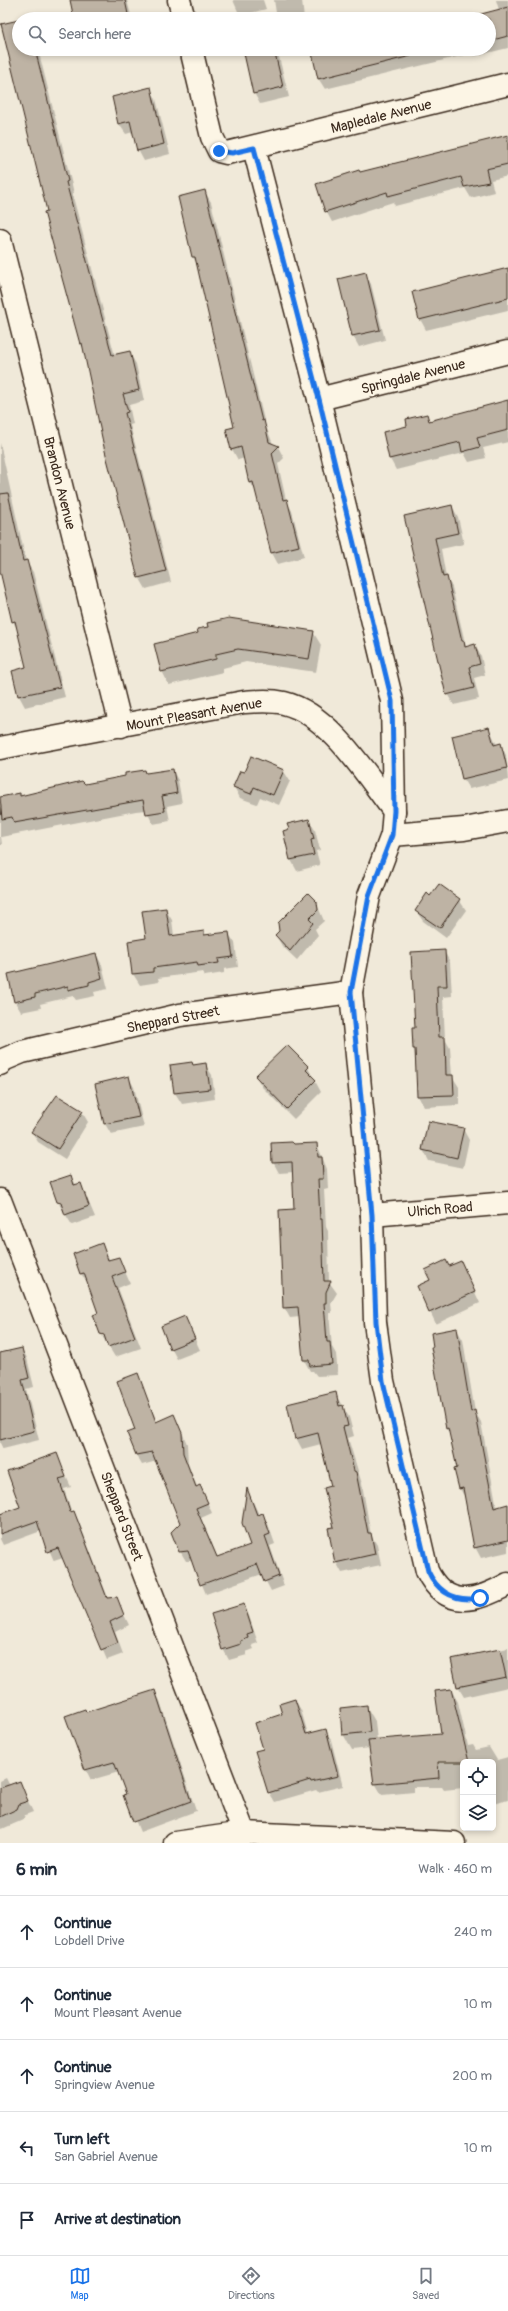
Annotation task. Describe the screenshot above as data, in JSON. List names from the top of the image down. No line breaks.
{"streets":{"street":["Mapledale Avenue","Springdale Avenue","Brandon Avenue","Mount Pleasant Avenue","Sheppard Street","Ulrich Road"]},"crossings":[["Brandon Avenue","Mount Pleasant Avenue"]],"page":{"search":"Search here","heading":["6 min","Walk · 460 m"],"list":[["Continue","Lobdell Drive","240 m"],["Continue","Mount Pleasant Avenue","10 m"],["Continue","Springview Avenue","200 m"],["Turn left","San Gabriel Avenue","10 m"],"Arrive at destination"],"nav":["Map","Directions","Saved"]}}
